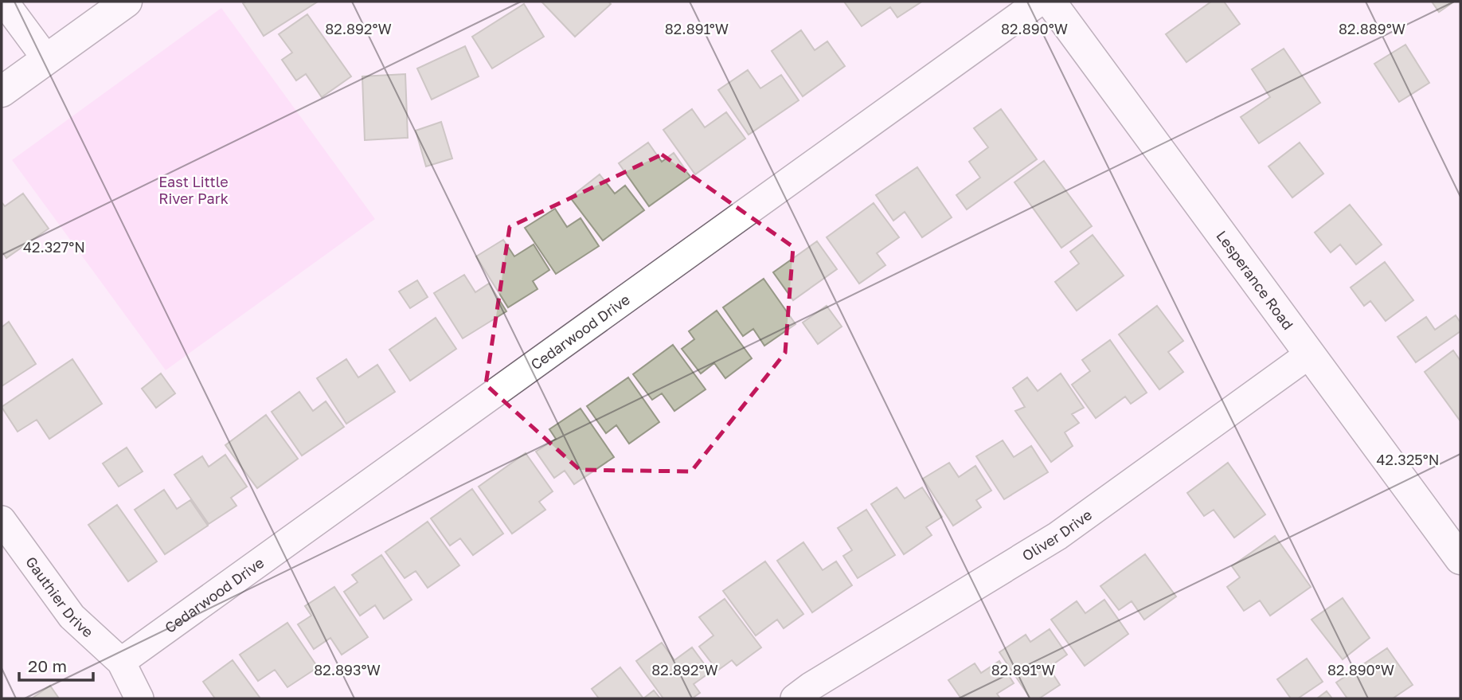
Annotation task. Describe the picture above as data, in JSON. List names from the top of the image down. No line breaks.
{"streets":{"main road":["Lesperance Road"],"street":["Cedarwood Drive","Oliver Drive","Gauthier Drive"]},"crossings":[["Lesperance Road","Oliver Drive"],["Cedarwood Drive","Gauthier Drive"]],"parks":["East Little River Park"],"scale_bar":"20 m","coordinates":["82.892°W","82.891°W","82.890°W","82.889°W","42.327°N","42.325°N","82.893°W"]}
